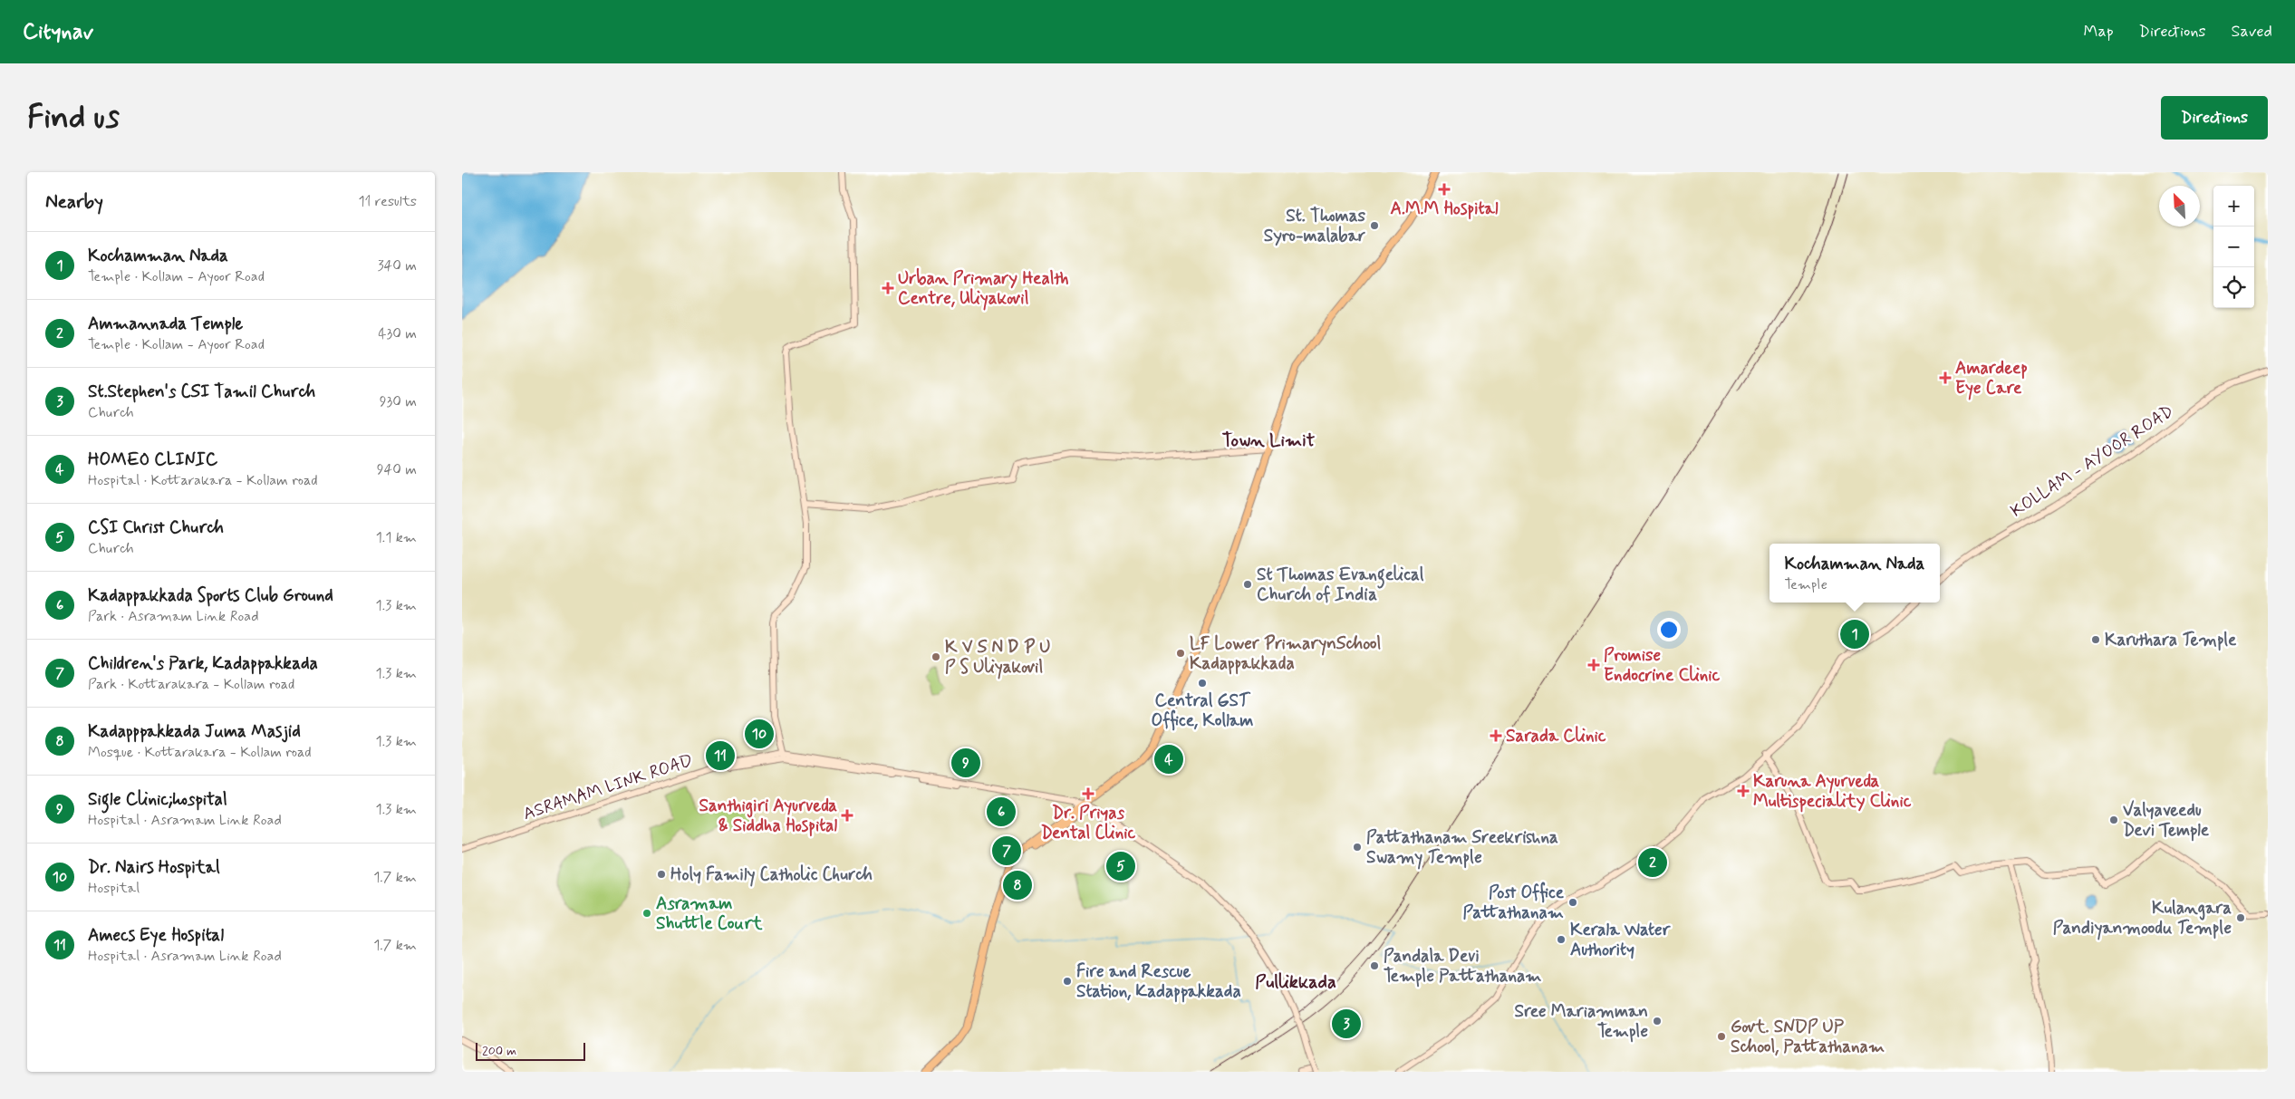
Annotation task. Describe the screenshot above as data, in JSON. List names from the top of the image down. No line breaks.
{"streets":{"main road":["KOLLAM - AYOOR ROAD","ASRAMAM LINK ROAD"]},"districts":["Town Limit","Pullikkada"],"places":{"health":["A.M.M Hospital","Urban Primary Health Centre, Uliyakovil","Amardeep Eye Care","Promise Endocrine Clinic","Sarada Clinic","Karuna Ayurveda Multispeciality Clinic","Dr. Priyas Dental Clinic","Santhigiri Ayurveda & Siddha Hospital"],"other":["St. Thomas Syro-malabar","St Thomas Evangelical Church of India","Karuthara Temple","LF Lower PrimarynSchool Kadappakkada","K V S N D P U P S Uliyakovil","Central GST Office, Kollam","Valyaveedu Devi Temple","Pattathanam Sreekrishna Swamy Temple","Holy Family Catholic Church","Post Office Pattathanam","Asramam Shuttle Court","Kulangara Pandiyanmoodu Temple","Kerala Water Authority","Pandala Devi Temple Pattathanam","Fire and Rescue Station, Kadappakkada","Sree Mariamman Temple","Govt. SNDP UP School, Pattathanam"]},"scale_bar":"200 m","north":"top left","page":{"header":"Citynav","nav":["Map","Directions","Saved"],"buttons":"Directions","title":"Find us","heading":["Nearby","11 results"],"map_buttons":["+","−"],"list":[{"mark":"1","name":"Kochamman Nada","note":"Temple · Kollam - Ayoor Road","value":"340 m"},{"mark":"2","name":"Ammannada Temple","note":"Temple · Kollam - Ayoor Road","value":"430 m"},{"mark":"3","name":"St.Stephen's CSI Tamil Church","note":"Church","value":"930 m"},{"mark":"4","name":"HOMEO CLINIC","note":"Hospital · Kottarakara - Kollam road","value":"940 m"},{"mark":"5","name":"CSI Christ Church","note":"Church","value":"1.1 km"},{"mark":"6","name":"Kadappakkada Sports Club Ground","note":"Park · Asramam Link Road","value":"1.3 km"},{"mark":"7","name":"Children's Park, Kadappakkada","note":"Park · Kottarakara - Kollam road","value":"1.3 km"},{"mark":"8","name":"Kadapppakkada Juma Masjid","note":"Mosque · Kottarakara - Kollam road","value":"1.3 km"},{"mark":"9","name":"Sigle Clinic;hospital","note":"Hospital · Asramam Link Road","value":"1.3 km"},{"mark":"10","name":"Dr. Nairs Hospital","note":"Hospital","value":"1.7 km"},{"mark":"11","name":"Amecs Eye Hospital","note":"Hospital · Asramam Link Road","value":"1.7 km"}],"popup":["Kochamman Nada","Temple"],"pins":["1","10","11","4","9","6","7","2","5","8","3"],"scale":"200 m"}}
